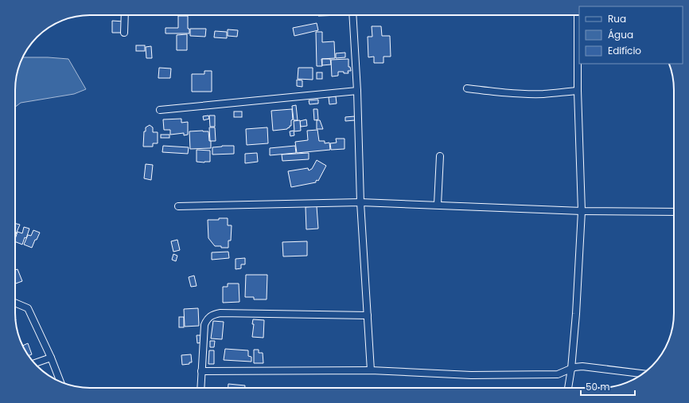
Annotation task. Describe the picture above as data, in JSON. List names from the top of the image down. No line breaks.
{"legend":["Rua","Água","Edifício"],"scale_bar":"50 m"}
